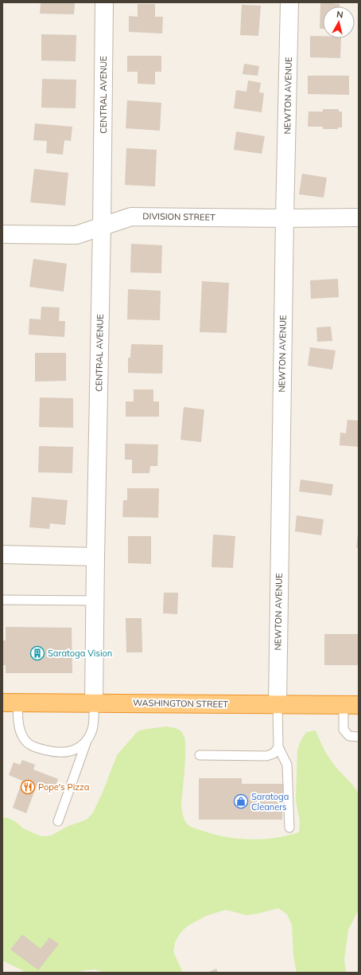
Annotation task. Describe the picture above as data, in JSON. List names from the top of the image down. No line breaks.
{"streets":{"highway":["WASHINGTON STREET"],"street":["CENTRAL AVENUE","NEWTON AVENUE","DIVISION STREET"]},"crossings":[["CENTRAL AVENUE","DIVISION STREET"],["CENTRAL AVENUE","WASHINGTON STREET"],["NEWTON AVENUE","DIVISION STREET"],["NEWTON AVENUE","WASHINGTON STREET"]],"places":{"building":["Saratoga Vision"],"restaurant":["Pope's Pizza"],"shop":["Saratoga Cleaners"]},"north":"top"}
